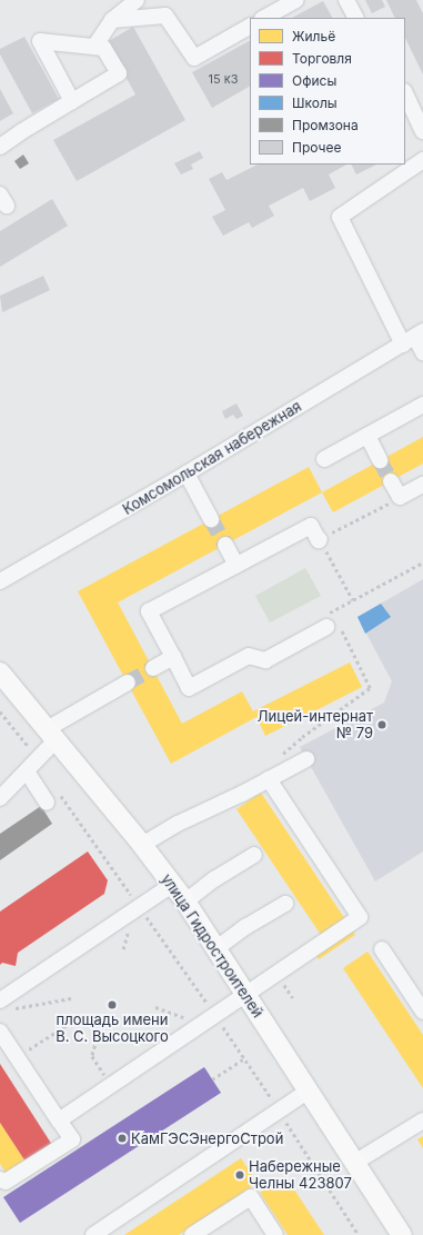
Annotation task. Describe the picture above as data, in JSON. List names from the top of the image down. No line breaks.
{"streets":{"main road":["улица Гидростроителей"],"street":["Комсомольская набережная"]},"places":["Лицей-интернат № 79","площадь имени В. С. Высоцкого","КамГЭСЭнергоСтрой","Набережные Челны 423807"],"house_numbers":["15 к3"],"legend":["Жильё","Торговля","Офисы","Школы","Промзона","Прочее"]}
